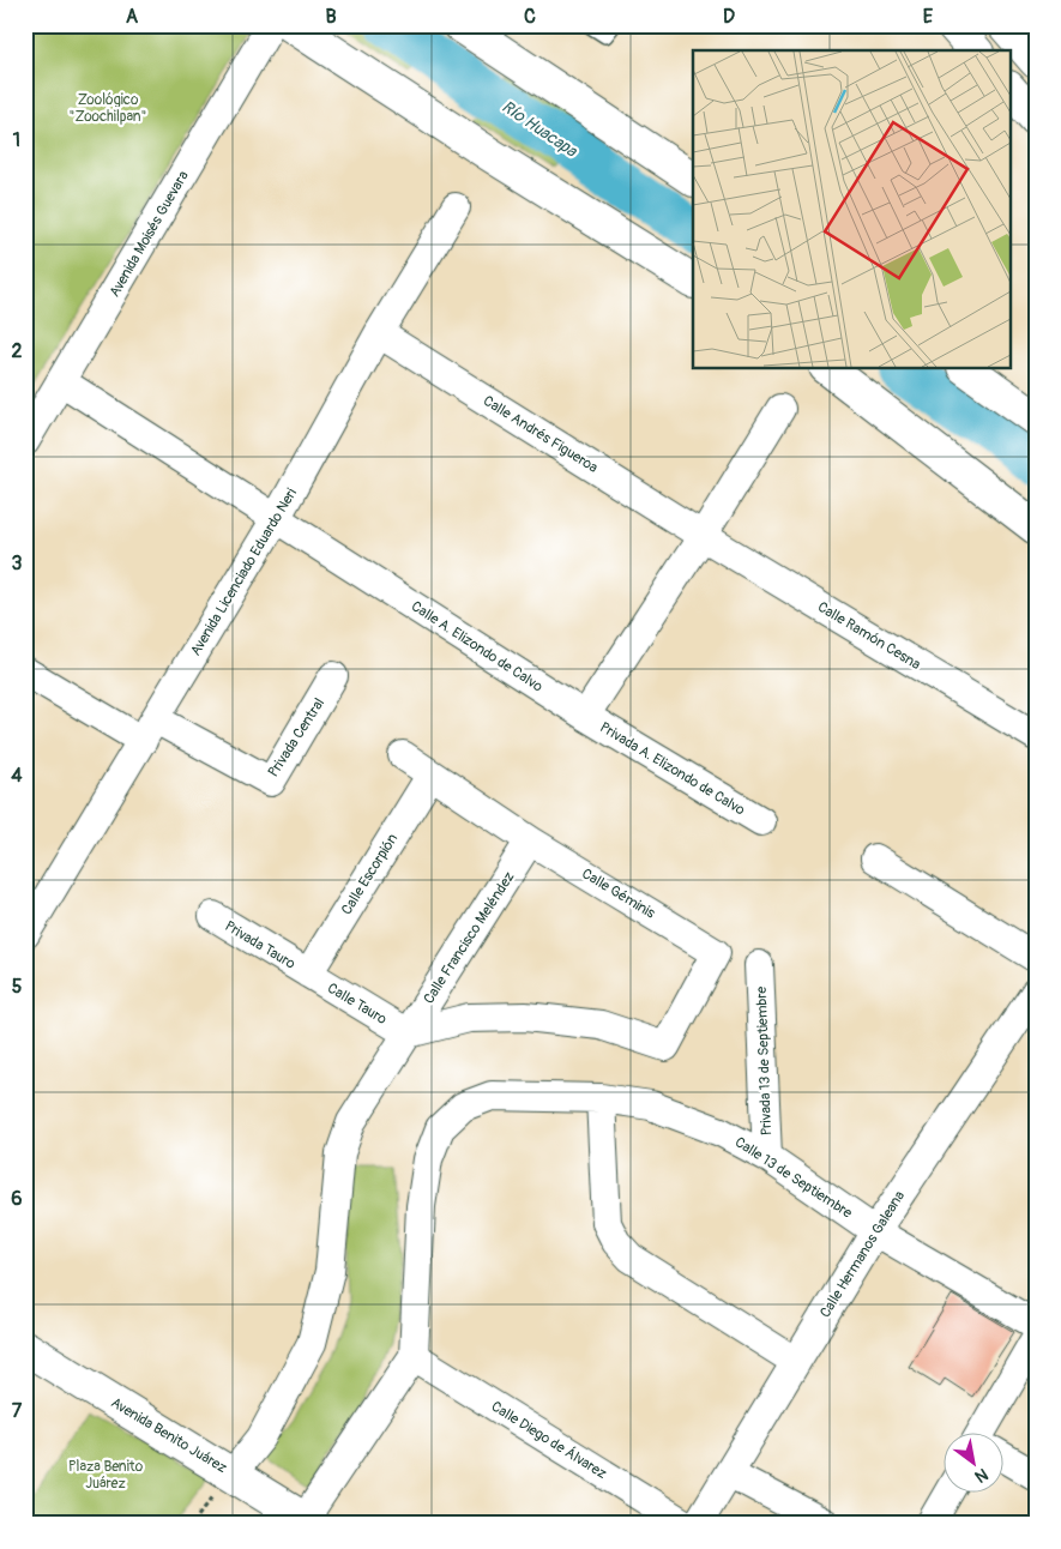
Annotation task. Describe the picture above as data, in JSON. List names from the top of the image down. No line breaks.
{"streets":{"main road":["Avenida Benito Juárez"],"street":["Avenida Moisés Guevara","Calle Andrés Figueroa","Avenida Licenciado Eduardo Neri","Calle Ramón Cesna","Calle A. Elizondo de Calvo","Privada Central","Privada A. Elizondo de Calvo","Calle Escorpión","Calle Géminis","Calle Francisco Meléndez","Privada Tauro","Calle Tauro","Privada 13 de Septiembre","Calle 13 de Septiembre","Calle Hermanos Galeana","Calle Diego de Álvarez"]},"crossings":[["Avenida Moisés Guevara","Calle A. Elizondo de Calvo"],["Calle Andrés Figueroa","Avenida Licenciado Eduardo Neri"],["Calle Andrés Figueroa","Calle Ramón Cesna"],["Avenida Licenciado Eduardo Neri","Calle A. Elizondo de Calvo"],["Avenida Licenciado Eduardo Neri","Privada Central"],["Calle A. Elizondo de Calvo","Privada A. Elizondo de Calvo"],["Calle Escorpión","Calle Géminis"],["Calle Escorpión","Privada Tauro"],["Calle Escorpión","Calle Tauro"],["Calle Géminis","Calle Francisco Meléndez"],["Calle Géminis","Calle Tauro"],["Calle Francisco Meléndez","Calle Tauro"],["Calle Francisco Meléndez","Avenida Benito Juárez"],["Privada Tauro","Calle Tauro"],["Privada 13 de Septiembre","Calle 13 de Septiembre"],["Calle 13 de Septiembre","Calle Hermanos Galeana"],["Calle 13 de Septiembre","Calle Diego de Álvarez"]],"water":["Río Huacapa"],"parks":["Zoológico \"Zoochilpan\"","Plaza Benito Juárez"],"north":"bottom right","grid":{"columns":["A","B","C","D","E"],"rows":["1","2","3","4","5","6","7"]}}
